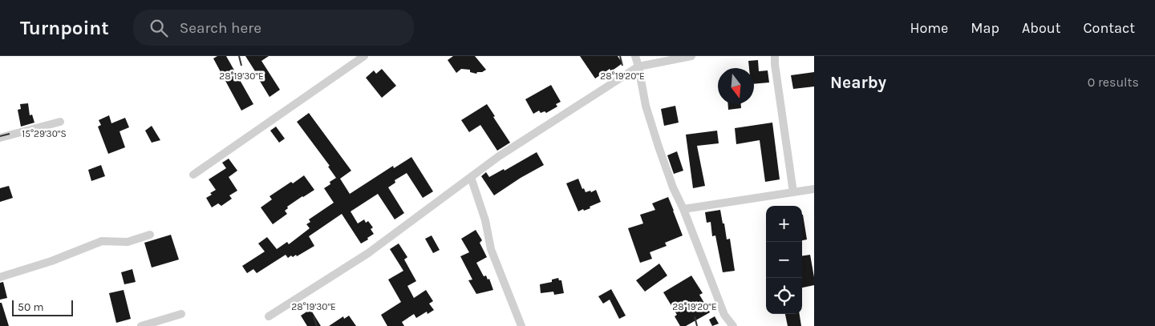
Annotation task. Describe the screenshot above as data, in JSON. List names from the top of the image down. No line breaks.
{"scale_bar":"50 m","north":"bottom","page":{"header":"Turnpoint","search":"Search here","nav":["Home","Map","About","Contact"],"heading":["Nearby","0 results"],"map_buttons":["+","−"],"scale":"50 m"},"coordinates":["28°19'30\"E","28°19'20\"E","15°29'30\"S"]}
